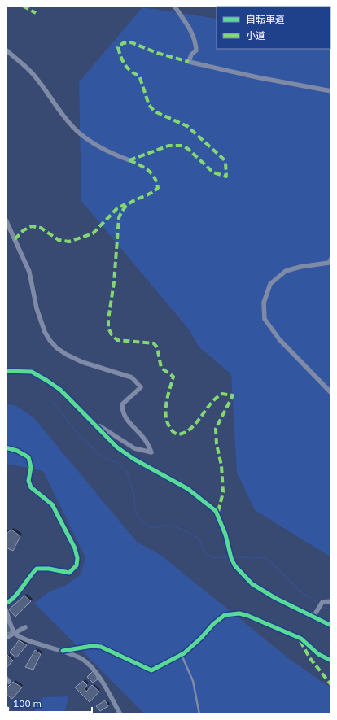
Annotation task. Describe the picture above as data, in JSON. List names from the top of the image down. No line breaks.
{"legend":["自転車道","小道"],"scale_bar":"100 m"}
